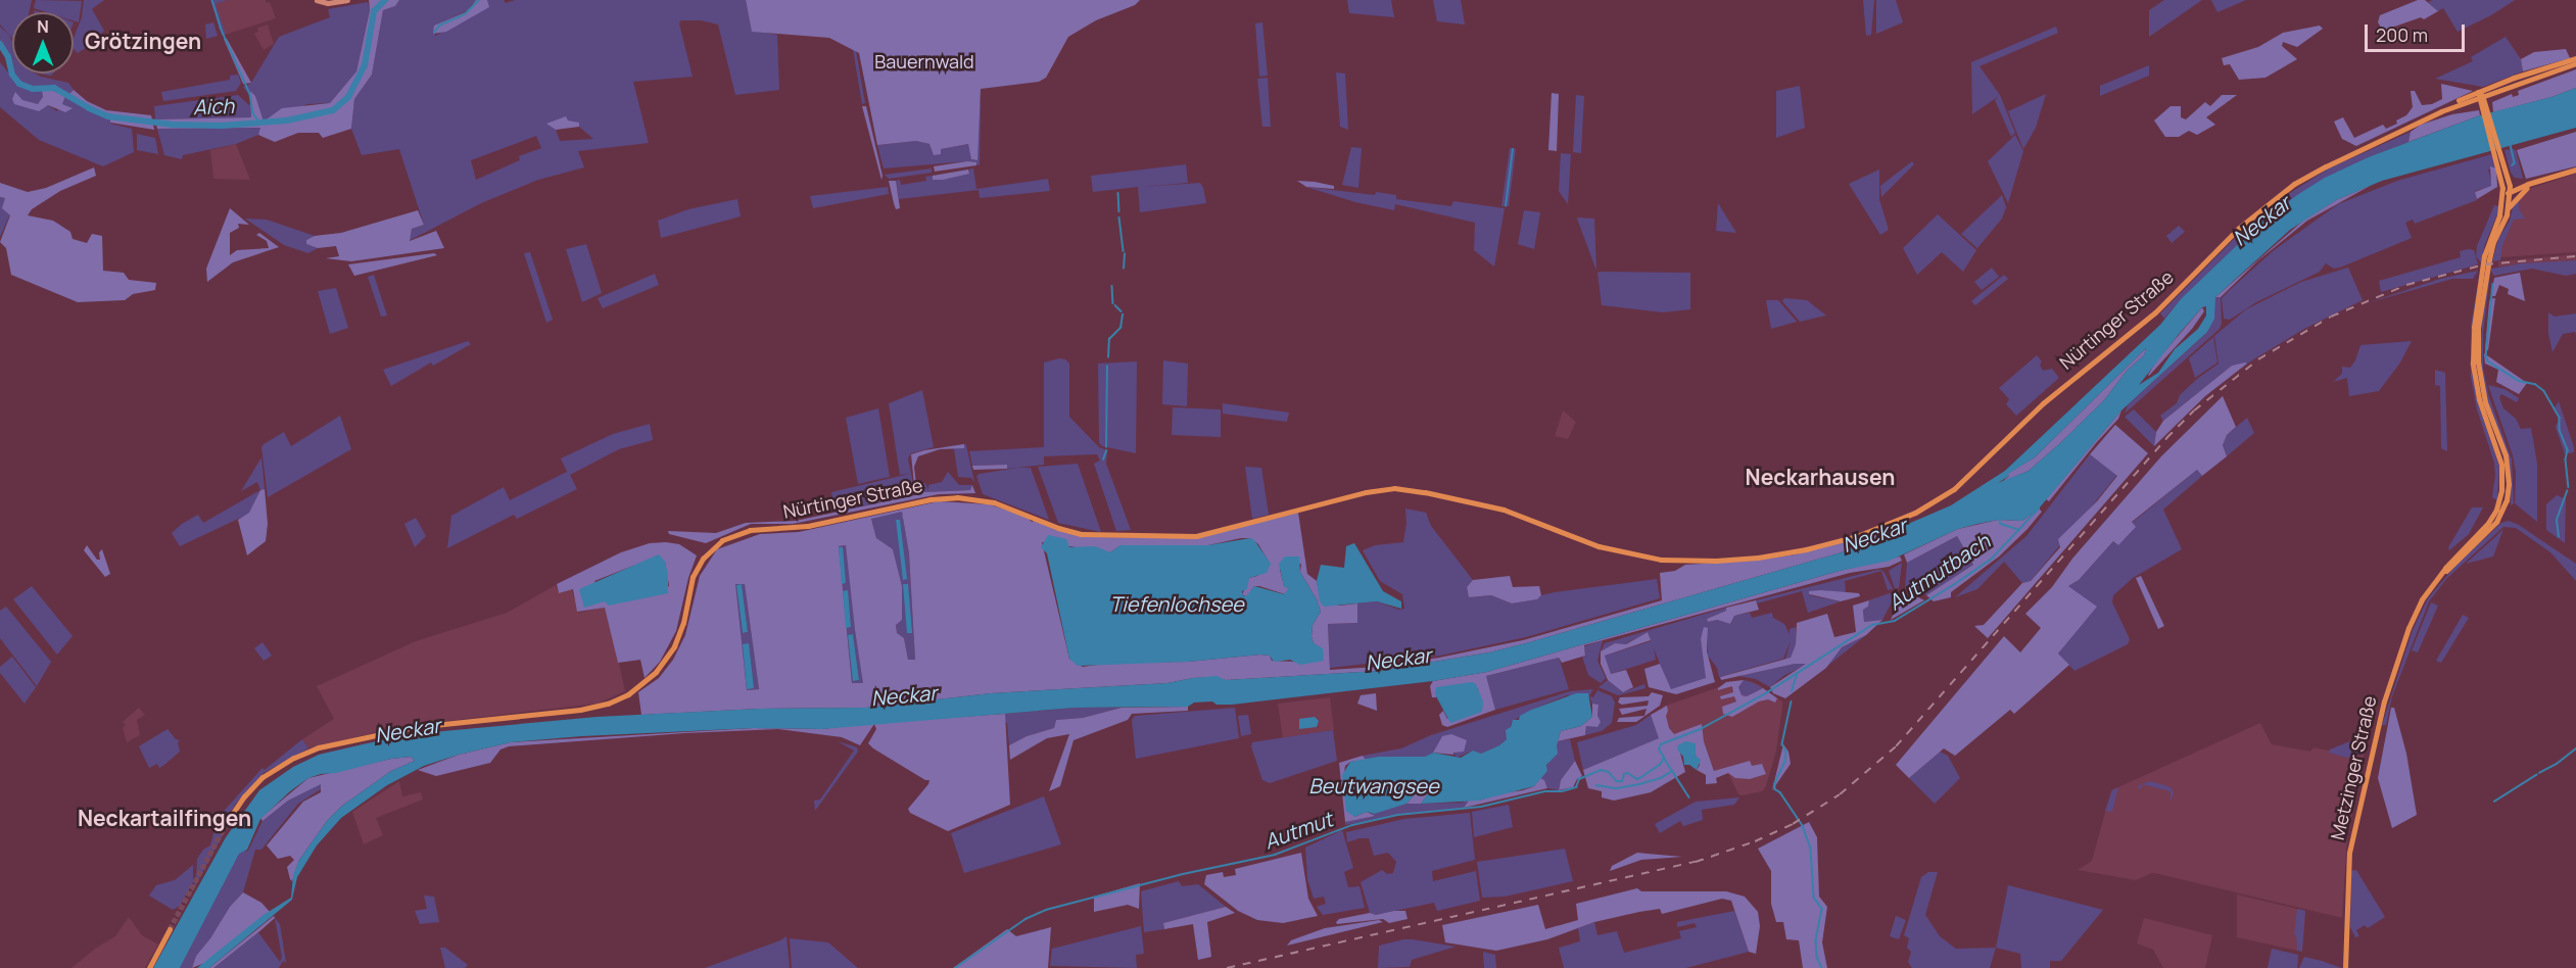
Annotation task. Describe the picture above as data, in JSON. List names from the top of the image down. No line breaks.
{"streets":{"main road":["Nürtinger Straße","Metzinger Straße"]},"districts":["Grötzingen","Neckarhausen","Neckartailfingen"],"water":["Aich","Neckar","Autmutbach","Tiefenlochsee","Beutwangsee","Autmut"],"parks":["Bauernwald"],"scale_bar":"200 m","north":"top"}
